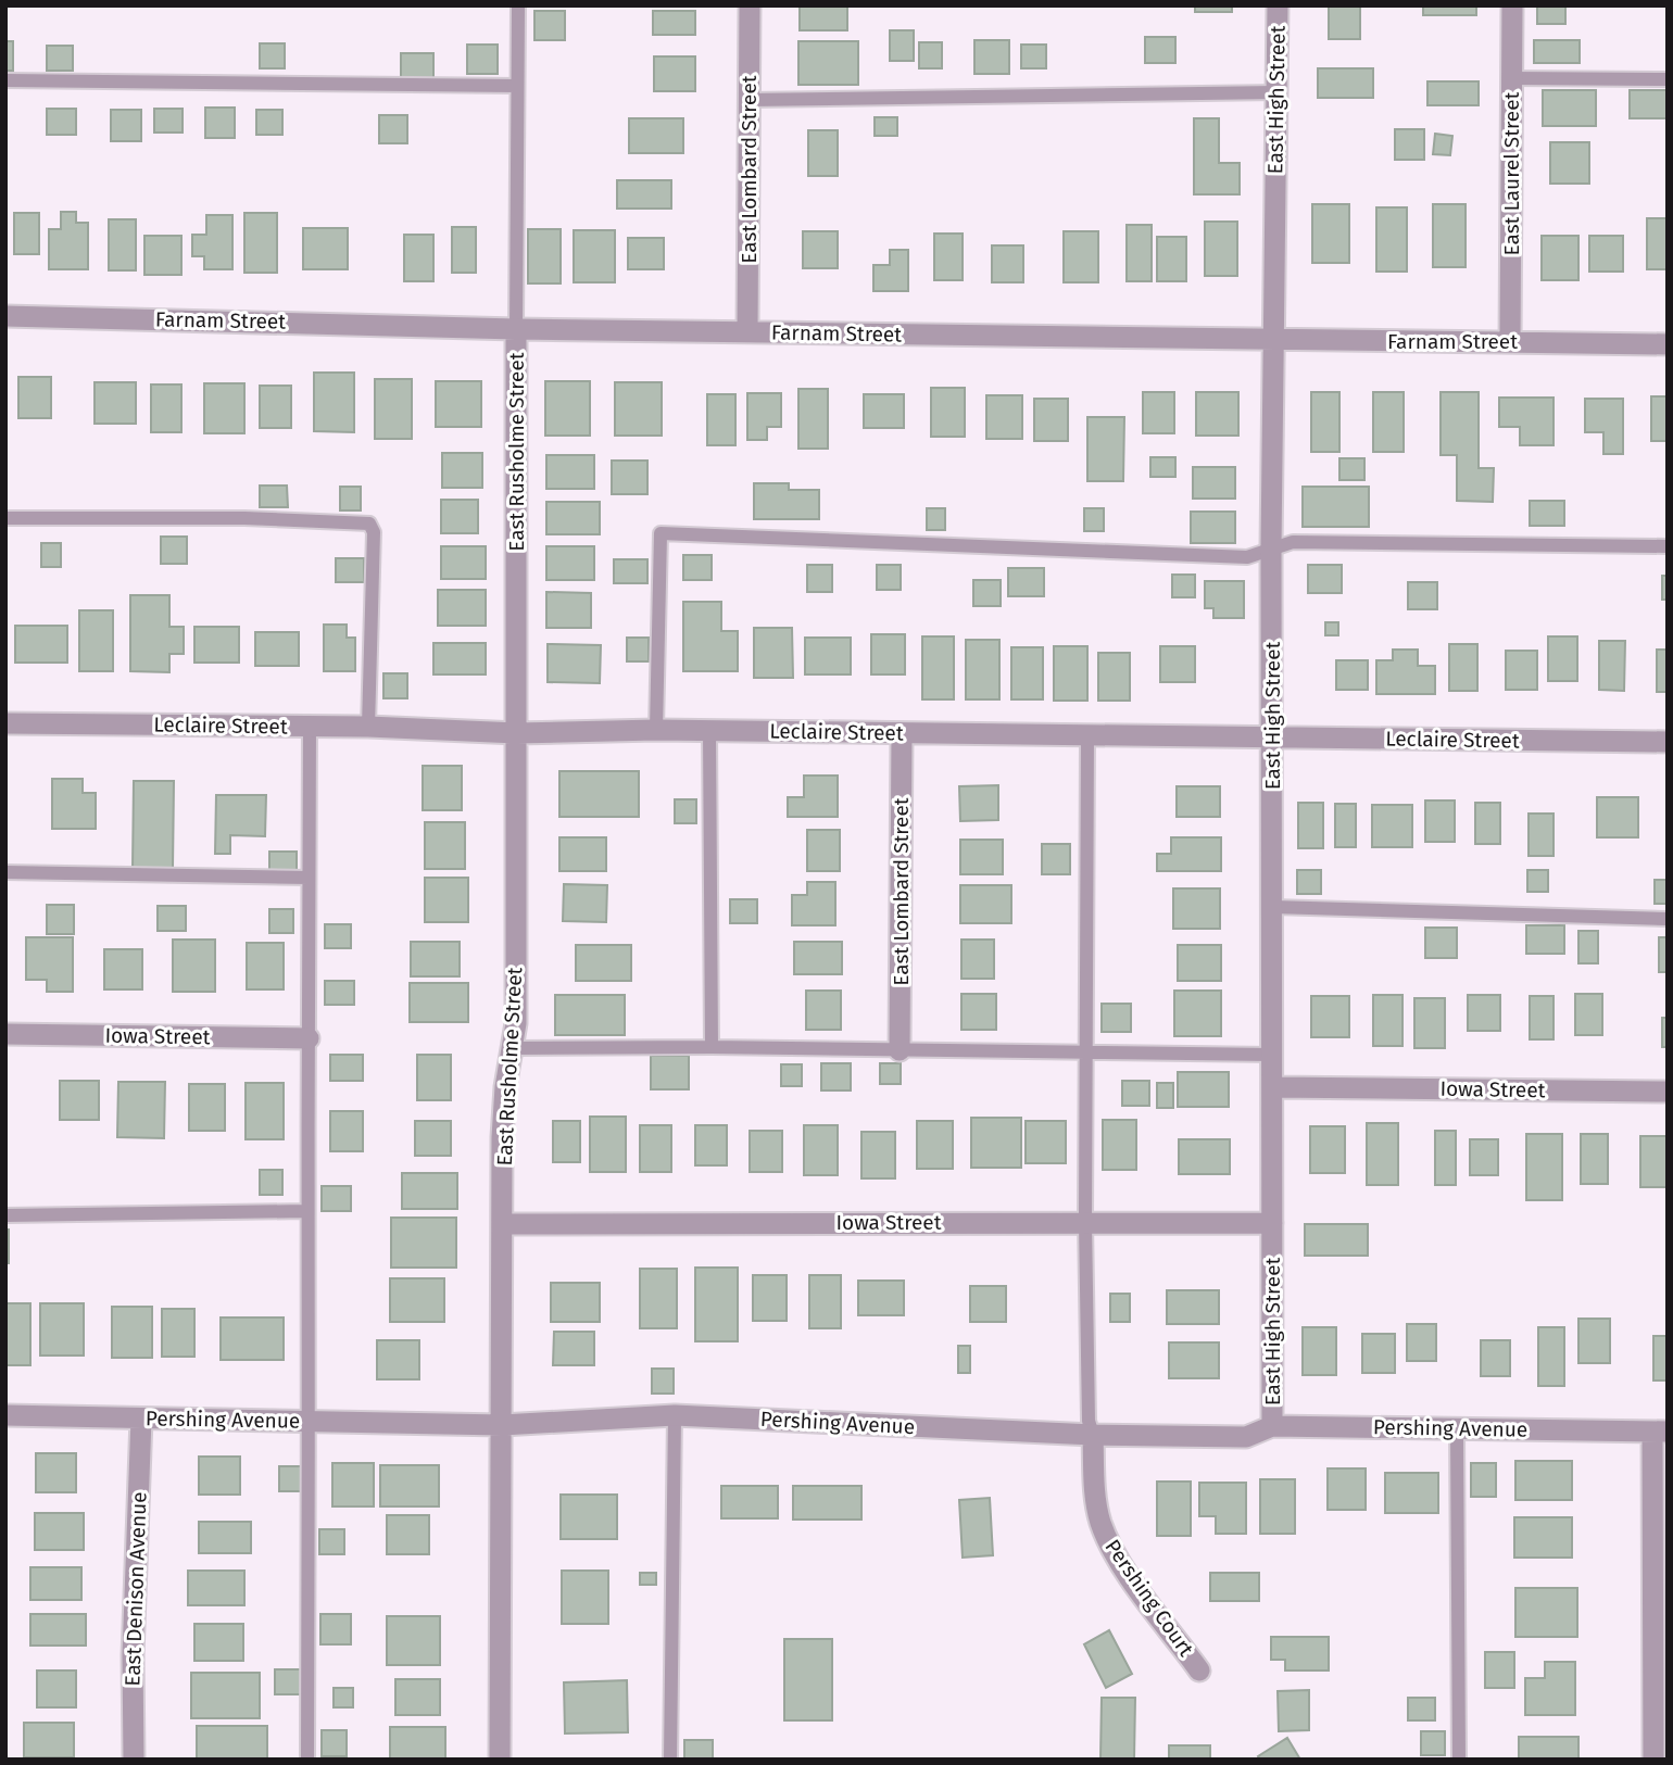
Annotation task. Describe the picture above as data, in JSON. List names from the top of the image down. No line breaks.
{"streets":{"street":["East High Street","East Lombard Street","East Laurel Street","Farnam Street","East Rusholme Street","Leclaire Street","Iowa Street","Pershing Avenue","East Denison Avenue","Pershing Court"]},"crossings":[["East High Street","Farnam Street"],["East High Street","Leclaire Street"],["East High Street","Iowa Street"],["East High Street","Pershing Avenue"],["East Lombard Street","Farnam Street"],["East Lombard Street","Leclaire Street"],["East Laurel Street","Farnam Street"],["Farnam Street","East Rusholme Street"],["East Rusholme Street","Leclaire Street"],["East Rusholme Street","Iowa Street"],["East Rusholme Street","Pershing Avenue"],["Pershing Avenue","East Denison Avenue"],["Pershing Avenue","Pershing Court"]]}
